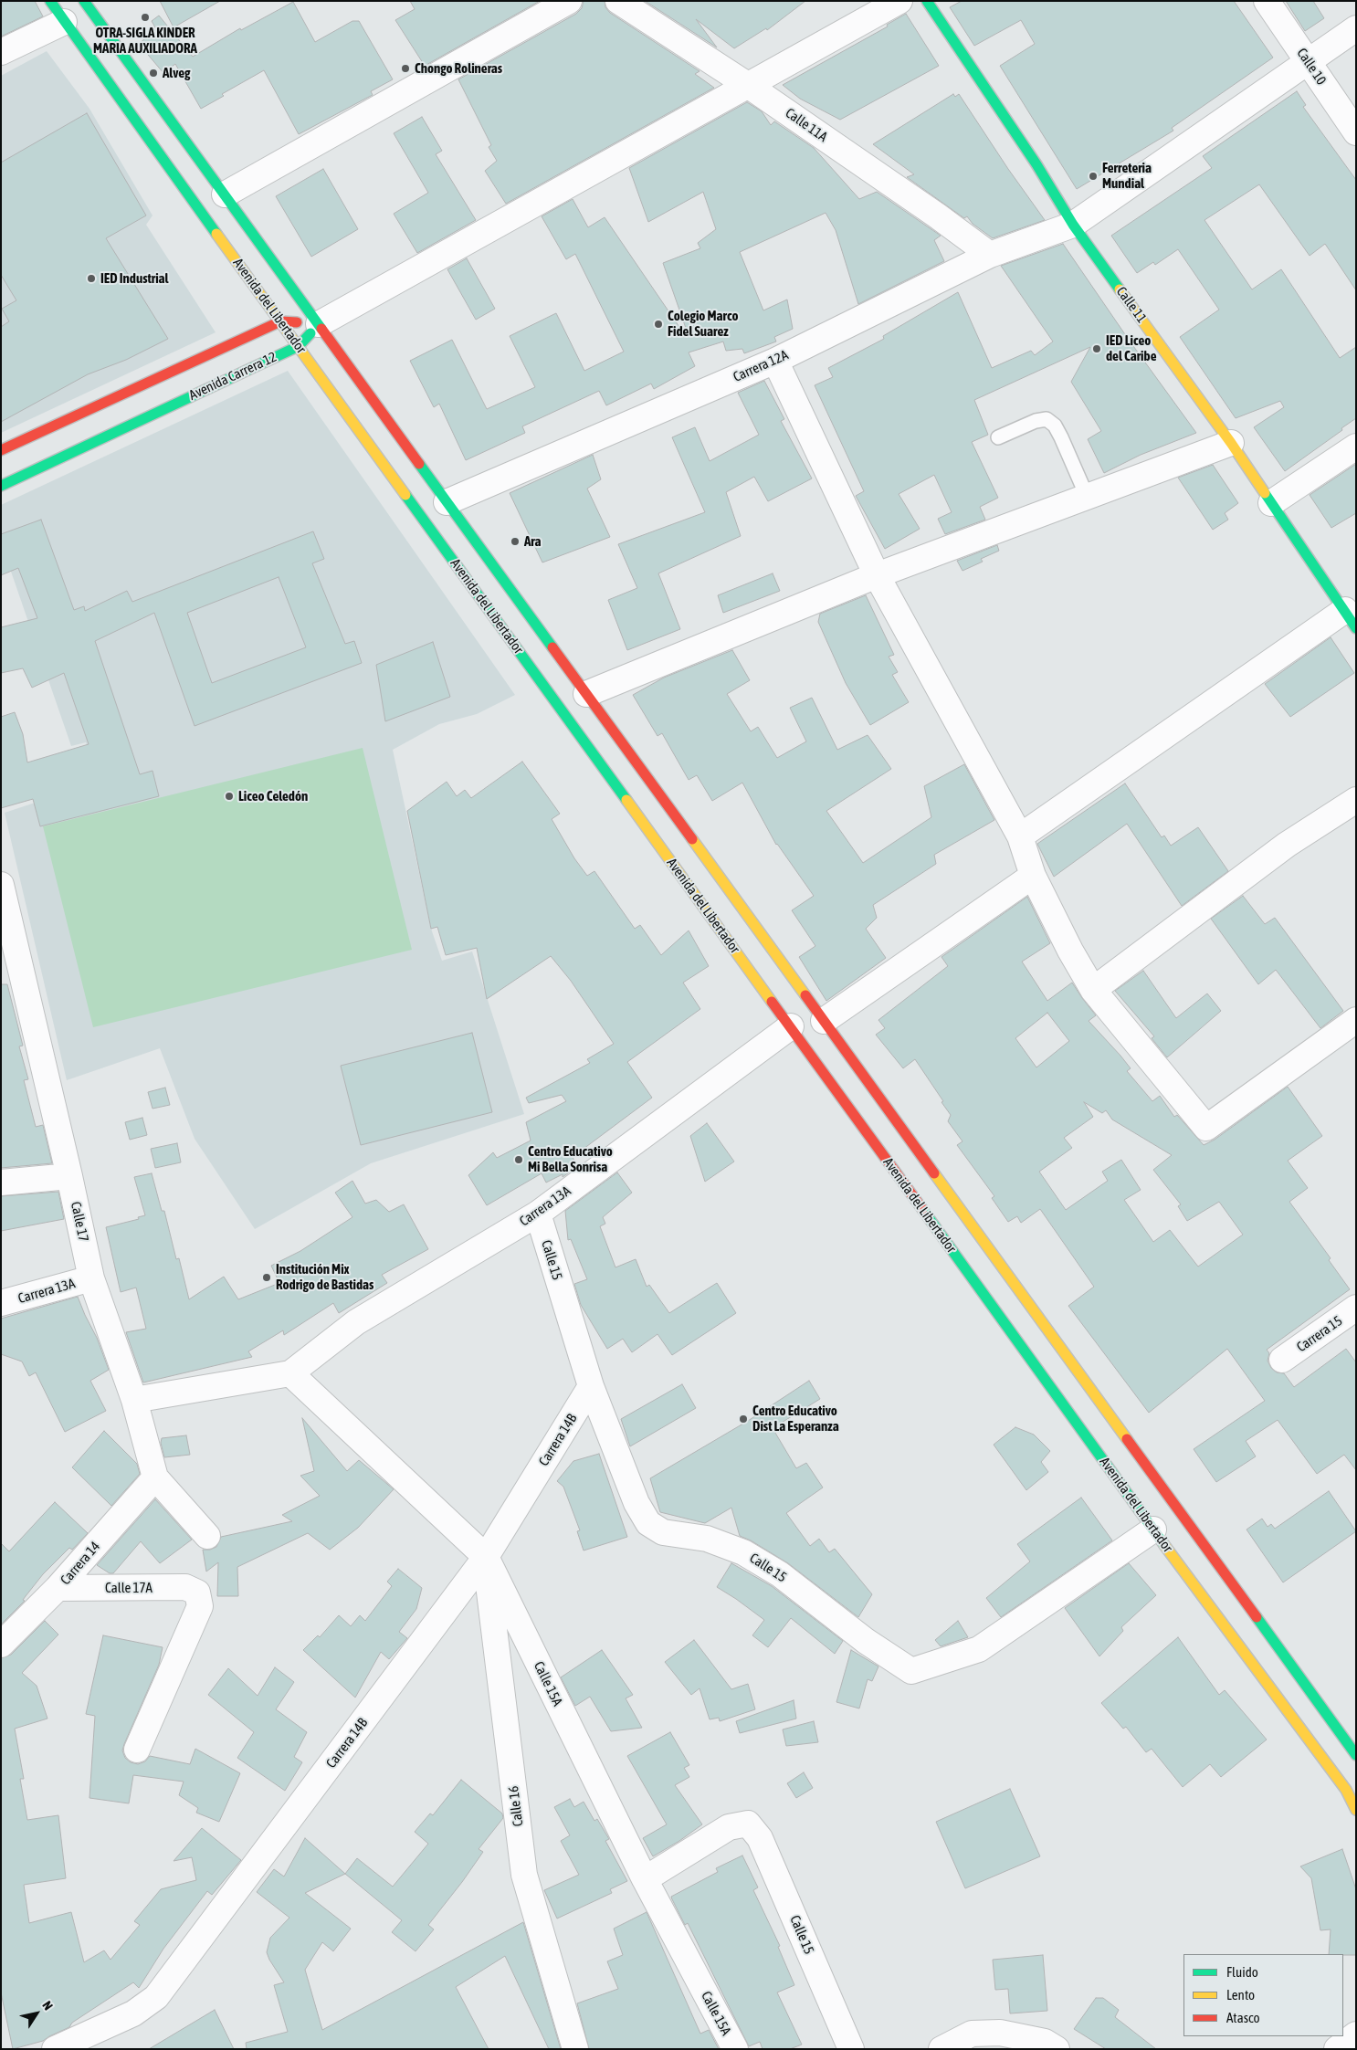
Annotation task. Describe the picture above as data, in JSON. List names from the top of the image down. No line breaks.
{"streets":{"main road":["Calle 11","Avenida del Libertador","Avenida Carrera 12"],"street":["Calle 10","Calle 11A","Carrera 12A","Carrera 13A","Calle 17","Calle 15","Carrera 15","Carrera 14B","Carrera 14","Calle 17A","Calle 15A","Calle 16"]},"crossings":[["Calle 10","Carrera 12A"],["Calle 11A","Carrera 12A"],["Calle 11","Carrera 12A"],["Avenida del Libertador","Carrera 12A"],["Avenida del Libertador","Avenida Carrera 12"],["Avenida del Libertador","Carrera 13A"],["Avenida del Libertador","Calle 15"],["Carrera 13A","Calle 17"],["Carrera 13A","Calle 15"],["Carrera 13A","Calle 15A"],["Calle 17","Carrera 14"],["Calle 15","Carrera 14B"],["Calle 15","Calle 15A"],["Carrera 14B","Calle 15A"],["Carrera 14B","Calle 16"],["Carrera 14","Calle 17A"],["Calle 15A","Calle 16"]],"places":["OTRA-SIGLA KINDER MARIA AUXILIADORA","Chongo Rolineras","Alveg","Ferreteria Mundial","IED Industrial","Colegio Marco Fidel Suarez","IED Liceo del Caribe","Ara","Liceo Celedón","Centro Educativo Mi Bella Sonrisa","Institución Mix Rodrigo de Bastidas","Centro Educativo Dist La Esperanza"],"legend":["Fluido","Lento","Atasco"],"north":"top right"}
